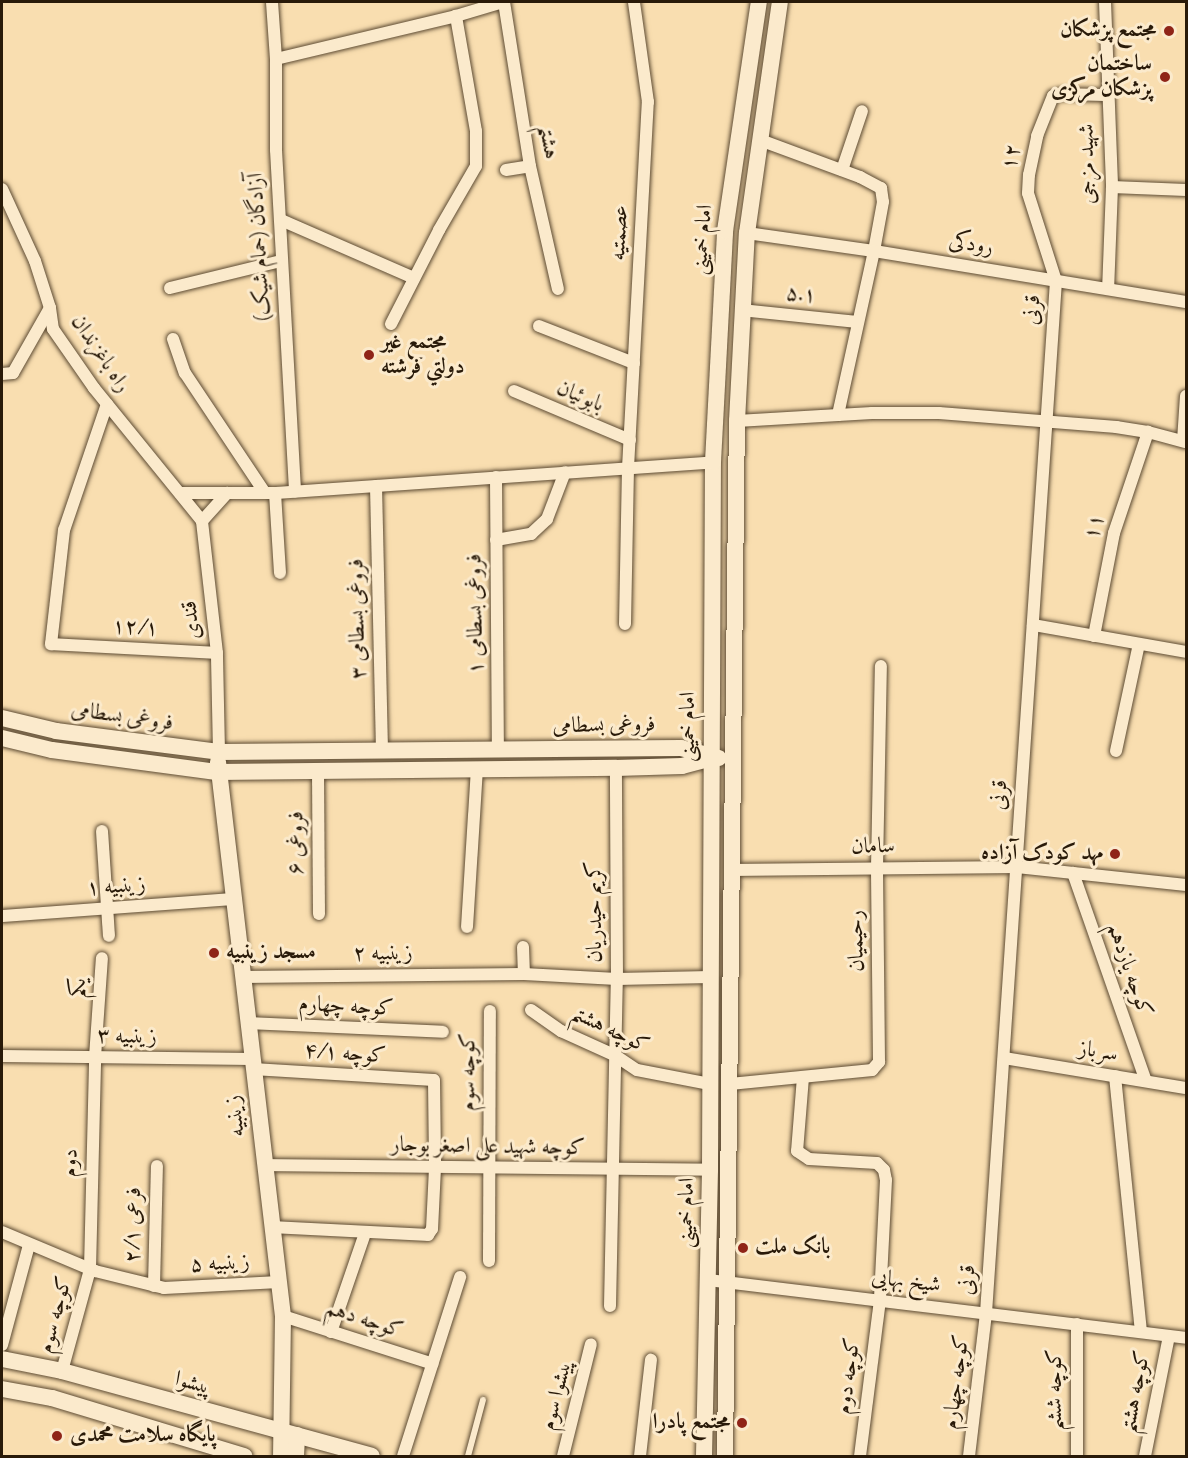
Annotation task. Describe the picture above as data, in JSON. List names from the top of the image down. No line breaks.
{"streets":{"main road":["امام خمینی","فروغی بسطامی","زینبیه","پیشوا"],"street":["هشتم","۱۲","شهید مزجی","عصمتیه","رودکی","آزادگان (حمام شیک)","۵.۱","قرنی","راه باغزندان","بابوئیان","۱۱","فروغی بسطامی ۱","فروغی بسطامی ۳","قندی","۱۲/۱","فروغی ۶","سامان","زینبیه ۱","کریم حیدریان","رحیمیان","زینبیه ۲","کوچه یازدهم","یکم","کوچه چهارم","کوچه هشتم","زینبیه ۳","سرباز","کوچه ۴/۱","کوچه سوم","کوچه شهید علی اصغر بوجار","دوم","فرعی ۲/۱","زینبیه ۵","شیخ بهایی","کوچه دهم","کوچه دوم","کوچه ششم","پیشوا سوم"]},"crossings":[["۱۲","شهید مزجی"],["۱۲","رودکی"],["۱۲","قرنی"],["شهید مزجی","رودکی"],["عصمتیه","بابوئیان"],["امام خمینی","رودکی"],["امام خمینی","۵.۱"],["امام خمینی","فروغی بسطامی"],["امام خمینی","سامان"],["امام خمینی","رحیمیان"],["امام خمینی","کوچه هشتم"],["امام خمینی","کوچه شهید علی اصغر بوجار"],["امام خمینی","شیخ بهایی"],["رودکی","قرنی"],["قرنی","سامان"],["قرنی","کوچه چهارم"],["قرنی","سرباز"],["قرنی","شیخ بهایی"],["راه باغزندان","قندی"],["راه باغزندان","۱۲/۱"],["فروغی بسطامی ۱","فروغی بسطامی"],["فروغی بسطامی ۳","فروغی بسطامی"],["قندی","۱۲/۱"],["قندی","فروغی بسطامی"],["قندی","زینبیه"],["فروغی بسطامی","فروغی ۶"],["فروغی بسطامی","کریم حیدریان"],["فروغی بسطامی","زینبیه"],["سامان","رحیمیان"],["سامان","کوچه یازدهم"],["زینبیه ۱","زینبیه"],["کریم حیدریان","کوچه هشتم"],["کریم حیدریان","کوچه شهید علی اصغر بوجار"],["رحیمیان","کوچه دوم"],["زینبیه ۲","زینبیه"],["کوچه یازدهم","سرباز"],["یکم","زینبیه ۳"],["یکم","دوم"],["کوچه چهارم","زینبیه"],["کوچه چهارم","شیخ بهایی"],["کوچه هشتم","شیخ بهایی"],["زینبیه ۳","کوچه ۴/۱"],["زینبیه ۳","زینبیه"],["زینبیه ۳","دوم"],["کوچه ۴/۱","زینبیه"],["کوچه ۴/۱","کوچه شهید علی اصغر بوجار"],["کوچه سوم","کوچه شهید علی اصغر بوجار"],["کوچه سوم","دوم"],["کوچه سوم","زینبیه ۵"],["کوچه سوم","پیشوا"],["زینبیه","کوچه شهید علی اصغر بوجار"],["زینبیه","زینبیه ۵"],["زینبیه","کوچه دهم"],["زینبیه","پیشوا"],["دوم","زینبیه ۵"],["فرعی ۲/۱","زینبیه ۵"],["شیخ بهایی","کوچه دوم"],["شیخ بهایی","کوچه ششم"]],"places":["مجتمع پزشکان","ساختمان پزشکان مرکزی","مجتمع غير دولتي فرشته","مهد کودک آزاده","مسجد زینبیه","بانک ملت","مجتمع پادرا","پایگاه سلامت محمدی"]}
